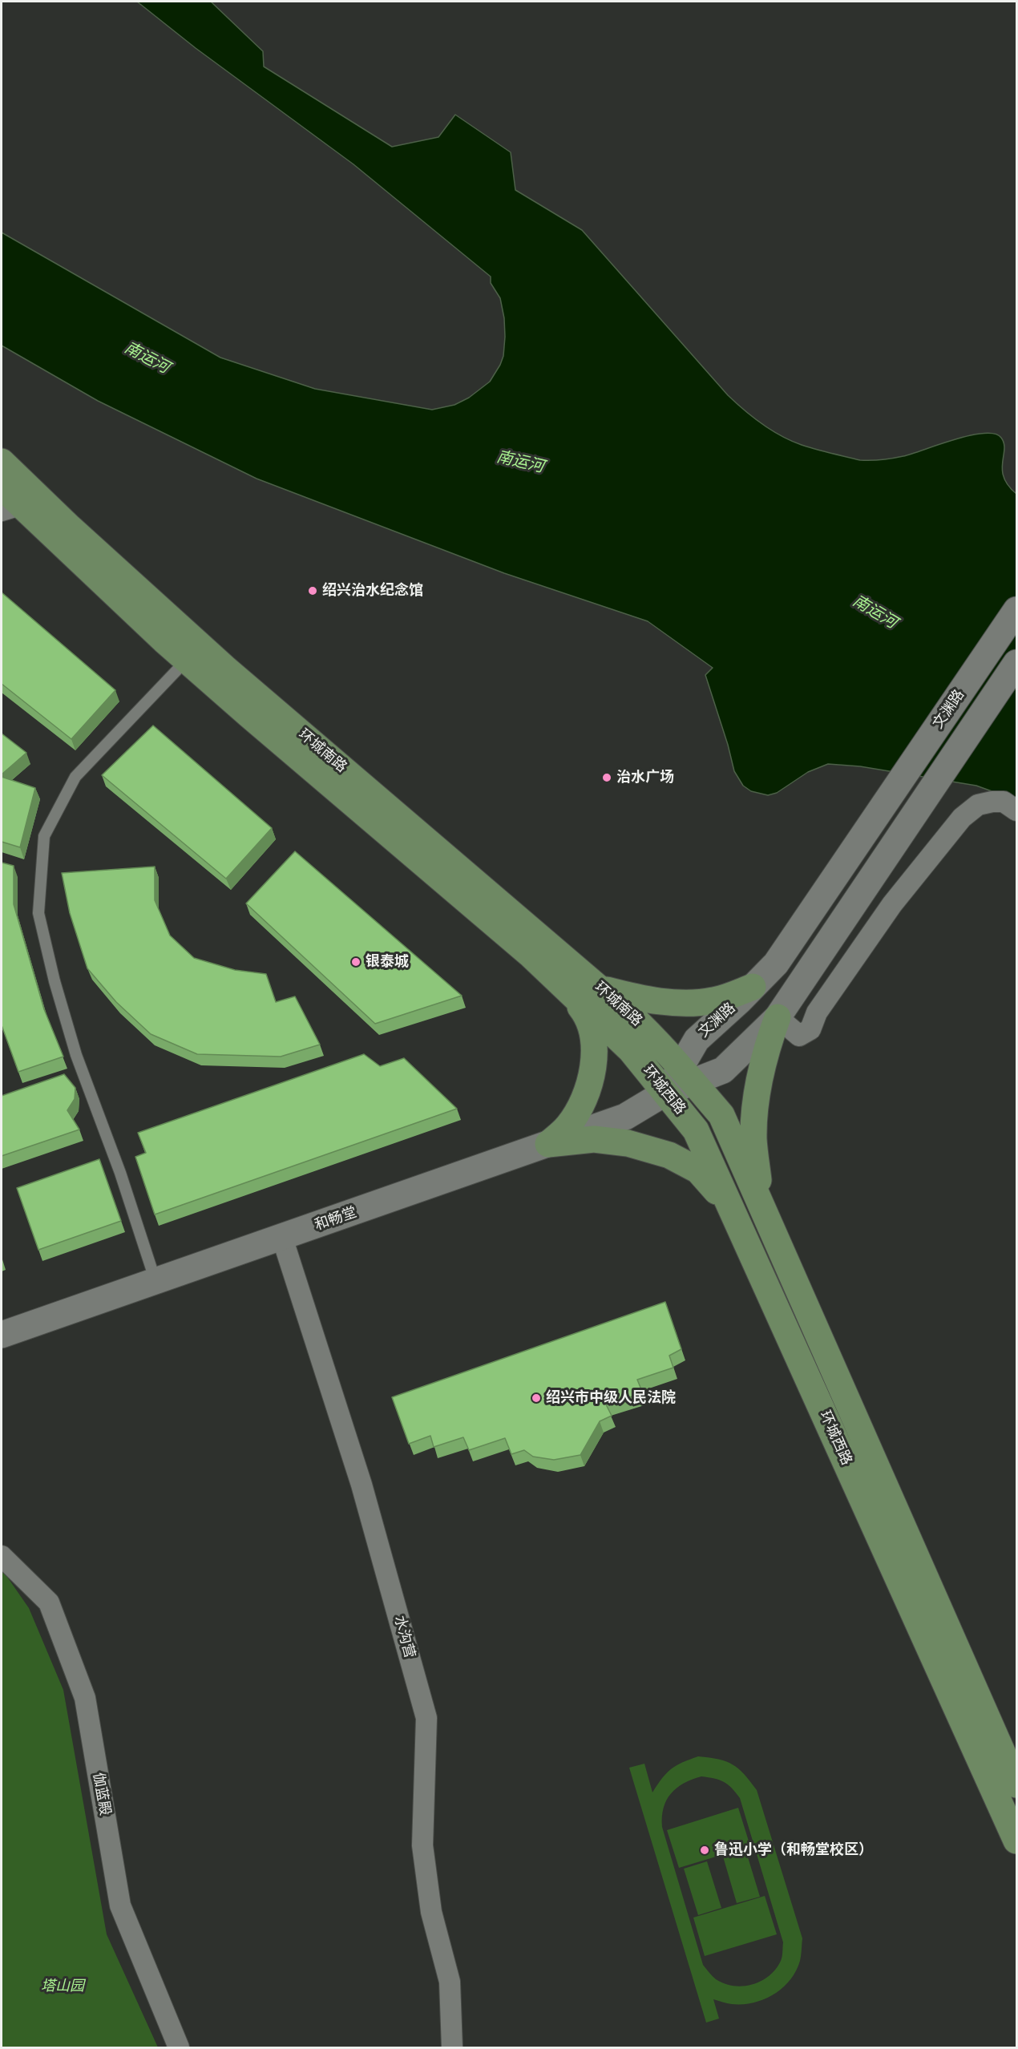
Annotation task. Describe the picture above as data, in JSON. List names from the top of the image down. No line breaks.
{"streets":{"main road":["环城南路","环城西路"],"street":["文渊路","和畅堂","水沟营","伽蓝殿"]},"crossings":[["文渊路","环城西路"],["环城南路","环城西路"],["环城西路","和畅堂"],["和畅堂","水沟营"]],"water":["南运河"],"parks":["塔山园"],"places":["绍兴治水纪念馆","治水广场","银泰城","绍兴市中级人民法院","鲁迅小学（和畅堂校区）"]}
